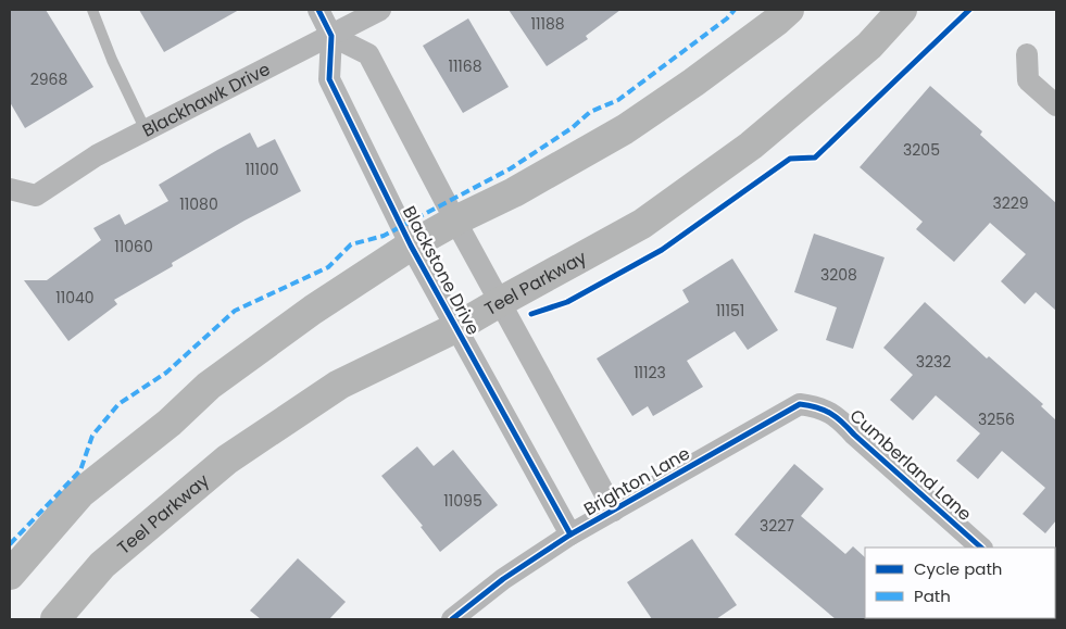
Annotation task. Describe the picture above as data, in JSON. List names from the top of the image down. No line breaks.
{"streets":{"main road":["Teel Parkway"],"street":["Blackhawk Drive","Blackstone Drive","Cumberland Lane","Brighton Lane"]},"crossings":[["Blackhawk Drive","Blackstone Drive"],["Blackstone Drive","Teel Parkway"],["Blackstone Drive","Brighton Lane"],["Cumberland Lane","Brighton Lane"]],"house_numbers":["11188","11168","2968","3205","11100","3229","11080","11060","3208","11040","11151","3232","11123","3256","11095","3227"],"legend":["Cycle path","Path"]}
